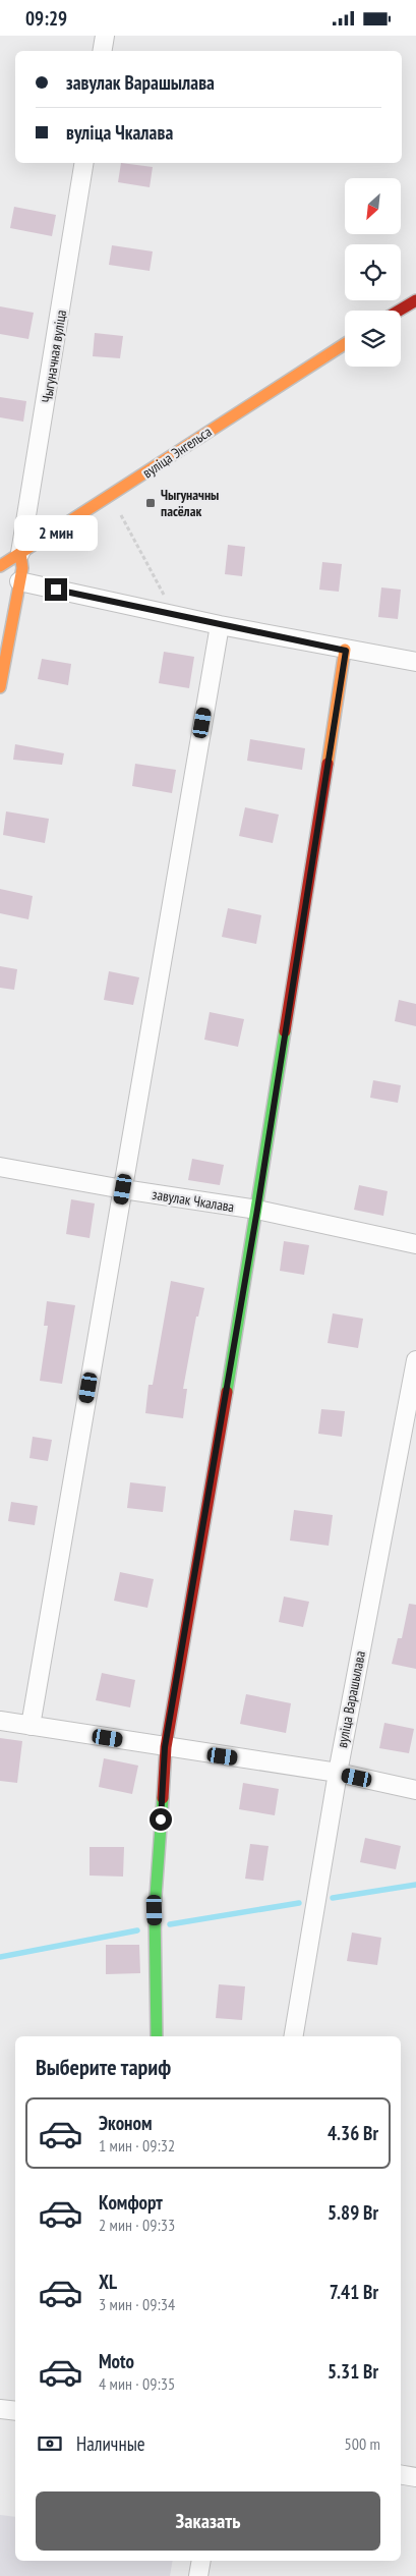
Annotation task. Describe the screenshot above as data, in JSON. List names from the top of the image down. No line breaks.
{"streets":{"street":["Чыгуначная вуліца","вуліца Энгельса","завулак Чкалава","вуліца Варашылава"]},"crossings":[["Чыгуначная вуліца","вуліца Энгельса"]],"places":{"transit":["Чыгуначны пасёлак"]},"north":"bottom left","page":{"status":"09:29","banner":["завулак Варашылава","вуліца Чкалава"],"bubble":"2 мин","heading":"Выберите тариф","list":[{"name":"Эконом","note":"1 мин · 09:32","value":"4.36 Br"},{"name":"Комфорт","note":"2 мин · 09:33","value":"5.89 Br"},{"name":"XL","note":"3 мин · 09:34","value":"7.41 Br"},{"name":"Moto","note":"4 мин · 09:35","value":"5.31 Br"}],"pay":["Наличные","500 m"],"buttons":"Заказать"}}
